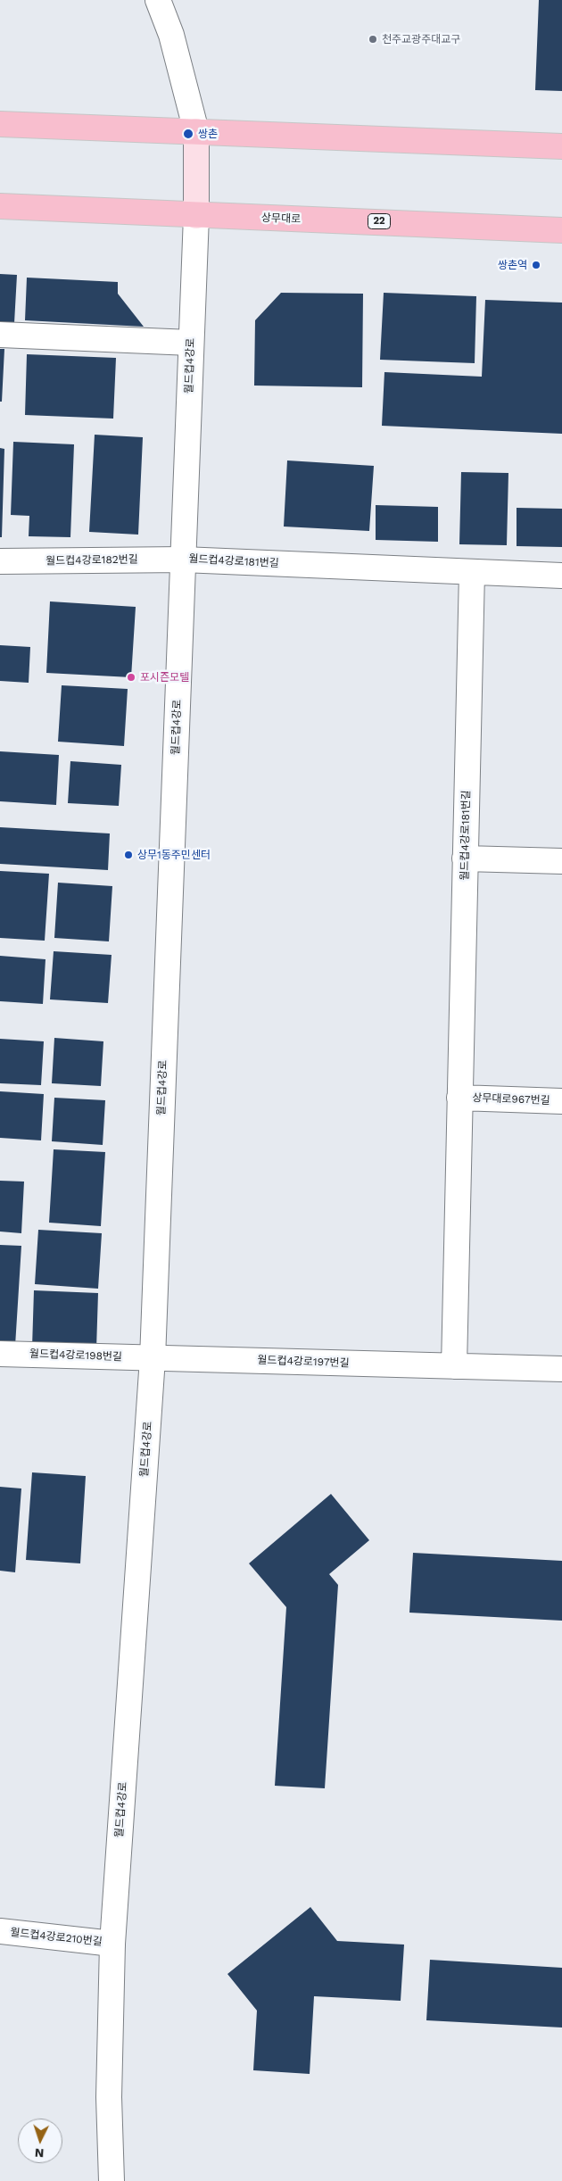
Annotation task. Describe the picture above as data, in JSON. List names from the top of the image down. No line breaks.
{"streets":{"main road":["상무대로","22","월드컵4강로"],"street":["월드컵4강로182번길","월드컵4강로181번길","상무대로967번길","월드컵4강로198번길","월드컵4강로197번길","월드컵4강로210번길"]},"crossings":[["상무대로","월드컵4강로"],["월드컵4강로","월드컵4강로182번길"],["월드컵4강로","월드컵4강로181번길"],["월드컵4강로","월드컵4강로198번길"],["월드컵4강로","월드컵4강로197번길"],["월드컵4강로","월드컵4강로210번길"],["월드컵4강로182번길","월드컵4강로181번길"],["월드컵4강로181번길","상무대로967번길"],["월드컵4강로198번길","월드컵4강로197번길"]],"places":["천주교광주대교구","쌍촌","쌍촌역","포시즌모텔","상무1동주민센터"],"north":"bottom"}
